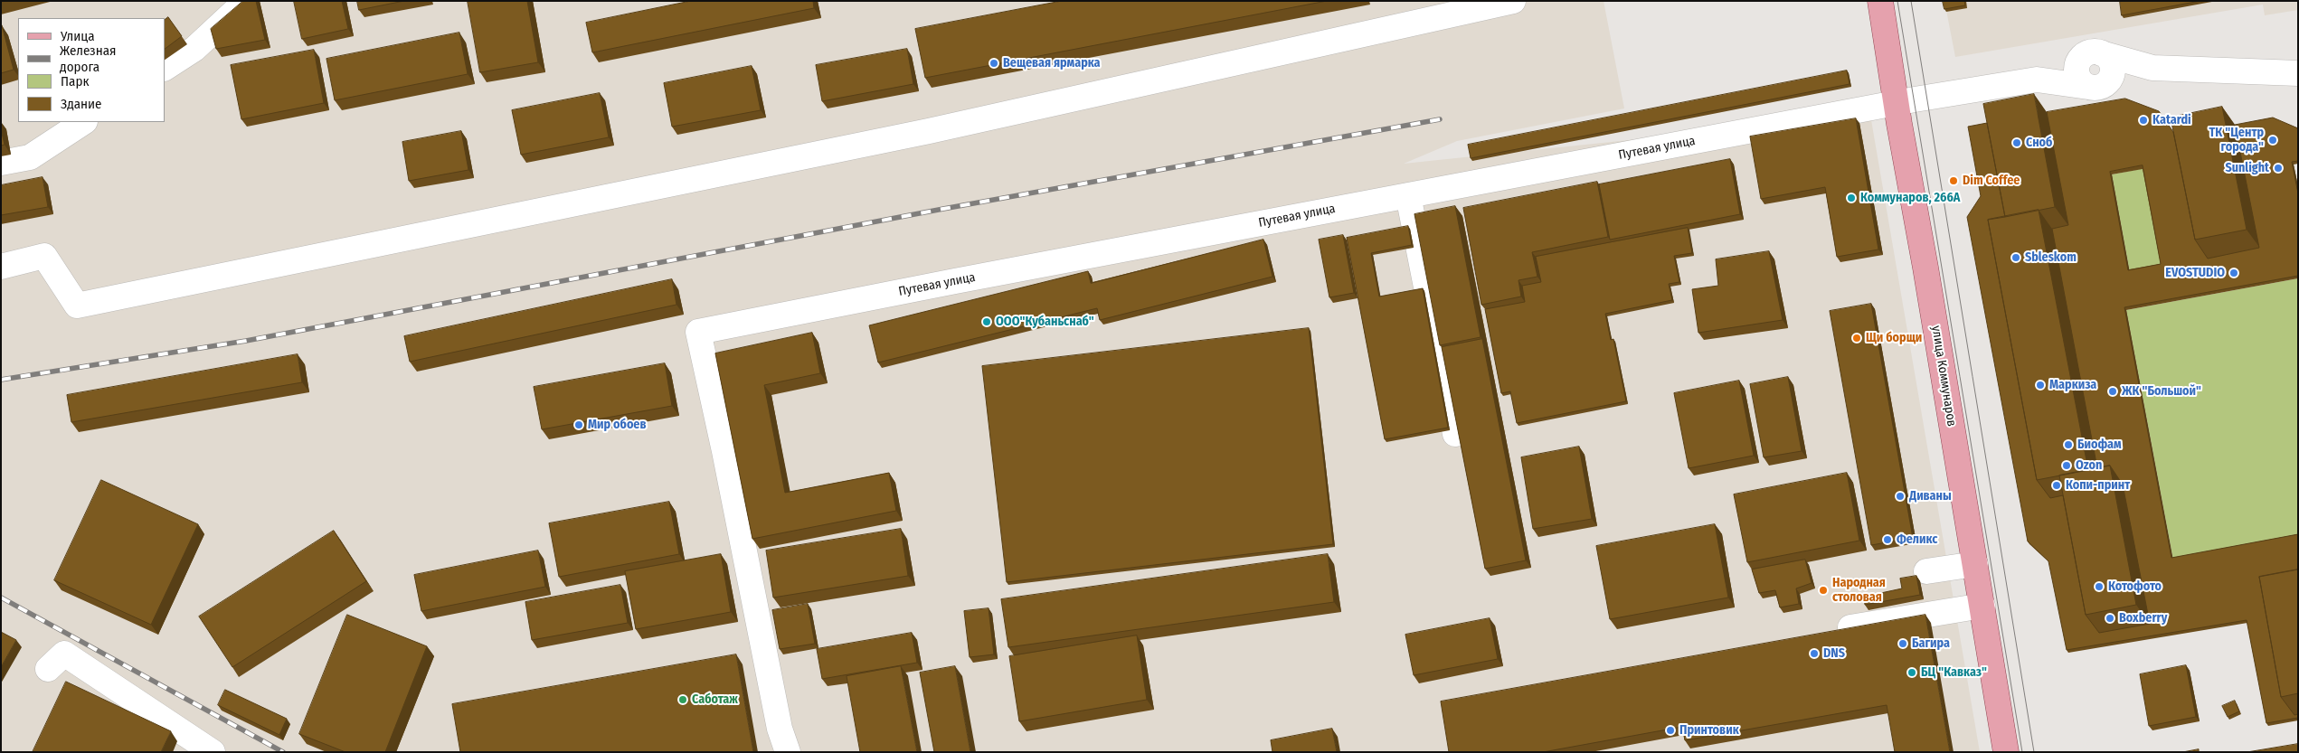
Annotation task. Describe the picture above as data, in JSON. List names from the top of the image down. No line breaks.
{"streets":{"main road":["улица Коммунаров"],"street":["Путевая улица"]},"crossings":[["Путевая улица","улица Коммунаров"]],"places":["Вещевая ярмарка","Katardi","ТК \"Центр города\"","Сноб","Sunlight","Dim Coffee","Коммунаров, 266А","Sbleskom","EVOSTUDIO","ООО\"Кубаньснаб\"","Щи борщи","Маркиза","ЖК \"Большой\"","Мир обоев","Биофам","Ozon","Копи-принт","Диваны","Феликс","Котофото","Народная столовая","Boxberry","Багира","DNS","БЦ \"Кавказ\"","Саботаж","Принтовик"],"legend":["Улица","Железная дорога","Парк","Здание"]}
